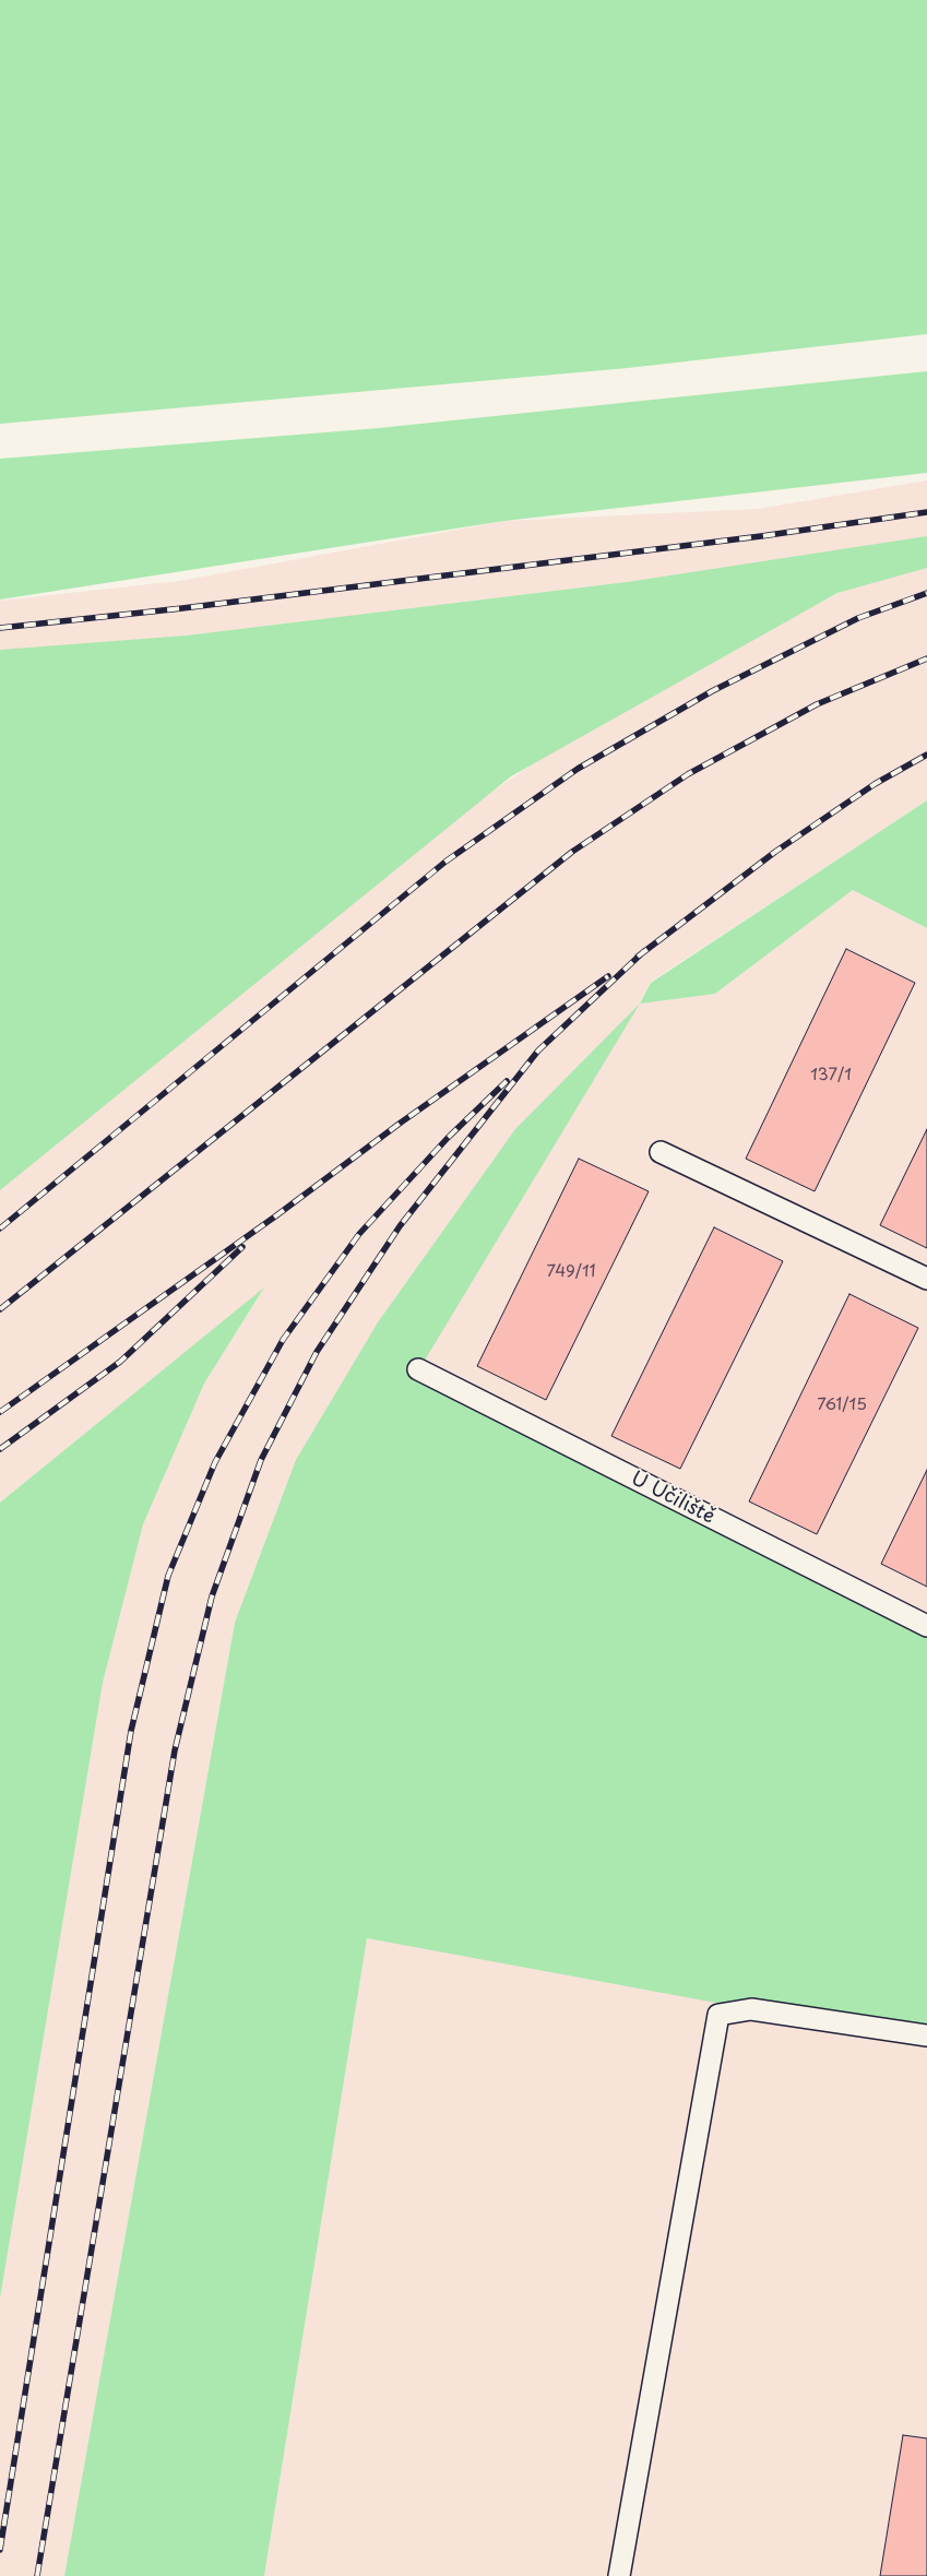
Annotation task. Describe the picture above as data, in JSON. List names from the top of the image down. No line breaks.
{"streets":{"lane":["U Učiliště"]},"house_numbers":["137/1","749/11","761/15"]}
